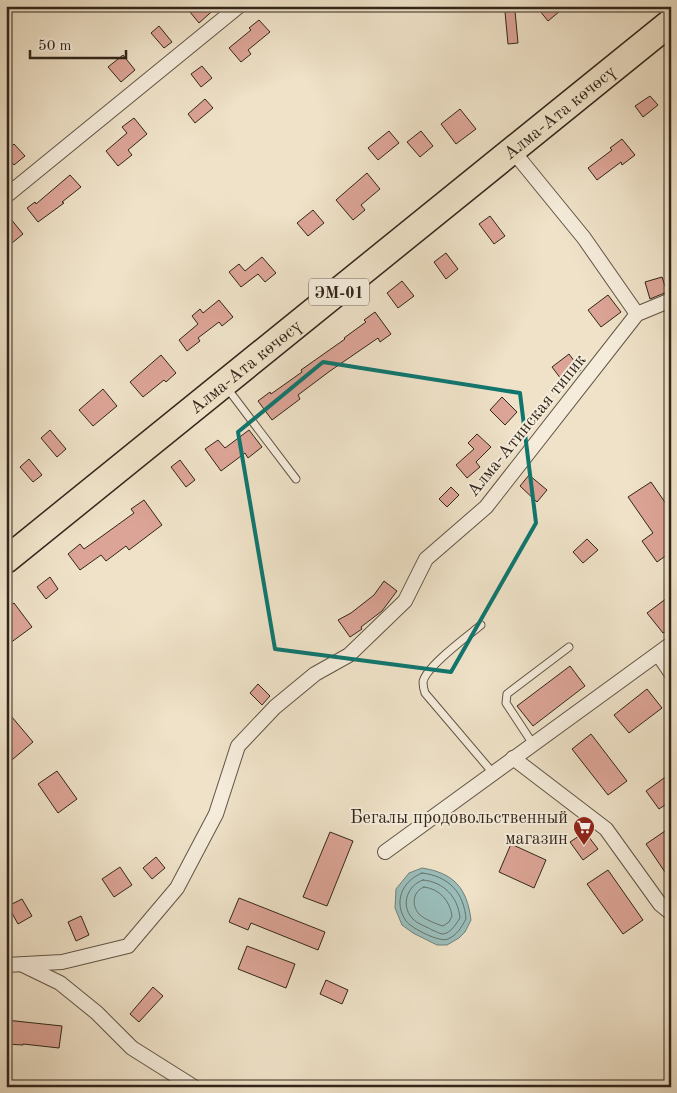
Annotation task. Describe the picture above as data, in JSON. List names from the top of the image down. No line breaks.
{"streets":{"highway":["Алма-Ата көчөсү","ЭМ-01"],"street":["Алма-Атинская типик"]},"places":{"supermarket":["Бегалы продовольственный магазин"]},"scale_bar":"50 m"}
